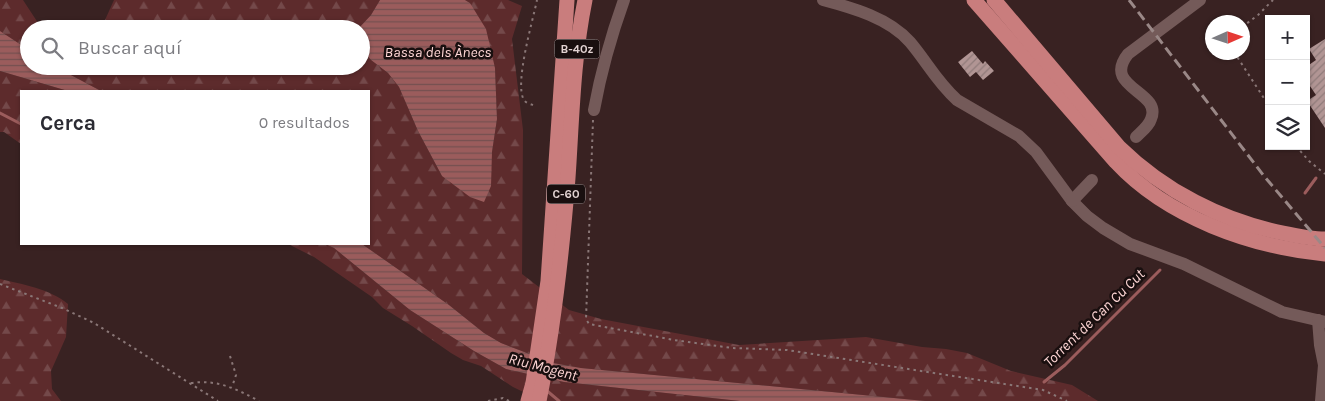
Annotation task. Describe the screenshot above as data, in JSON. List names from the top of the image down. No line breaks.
{"streets":{"highway":["B-40z","C-60"]},"crossings":[["B-40z","C-60"]],"water":["Bassa dels Ànecs","Torrent de Can Cu Cut","Riu Mogent"],"north":"right","page":{"map_buttons":["+","−"],"search":"Buscar aquí","heading":["Cerca","0 resultados"]}}
